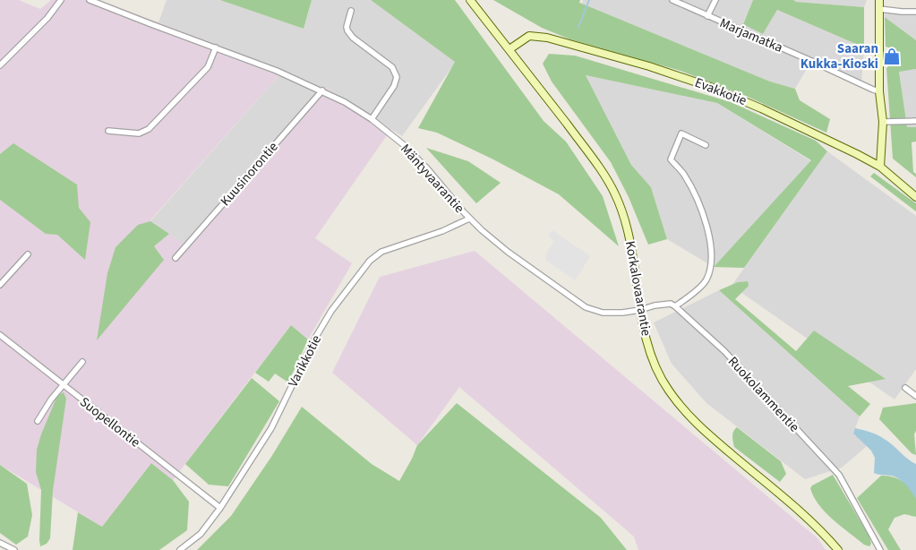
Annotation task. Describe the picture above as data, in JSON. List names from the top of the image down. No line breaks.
{"streets":{"street":["Marjamatka","Evakkotie","Kuusinorontie","Mäntyvaarantie","Korkalovaarantie","Varikkotie","Ruokolammentie","Suopellontie"]},"crossings":[["Evakkotie","Korkalovaarantie"],["Kuusinorontie","Mäntyvaarantie"],["Mäntyvaarantie","Korkalovaarantie"],["Mäntyvaarantie","Varikkotie"],["Mäntyvaarantie","Ruokolammentie"],["Varikkotie","Suopellontie"]],"places":{"shop":["Saaran Kukka-Kioski"]}}
